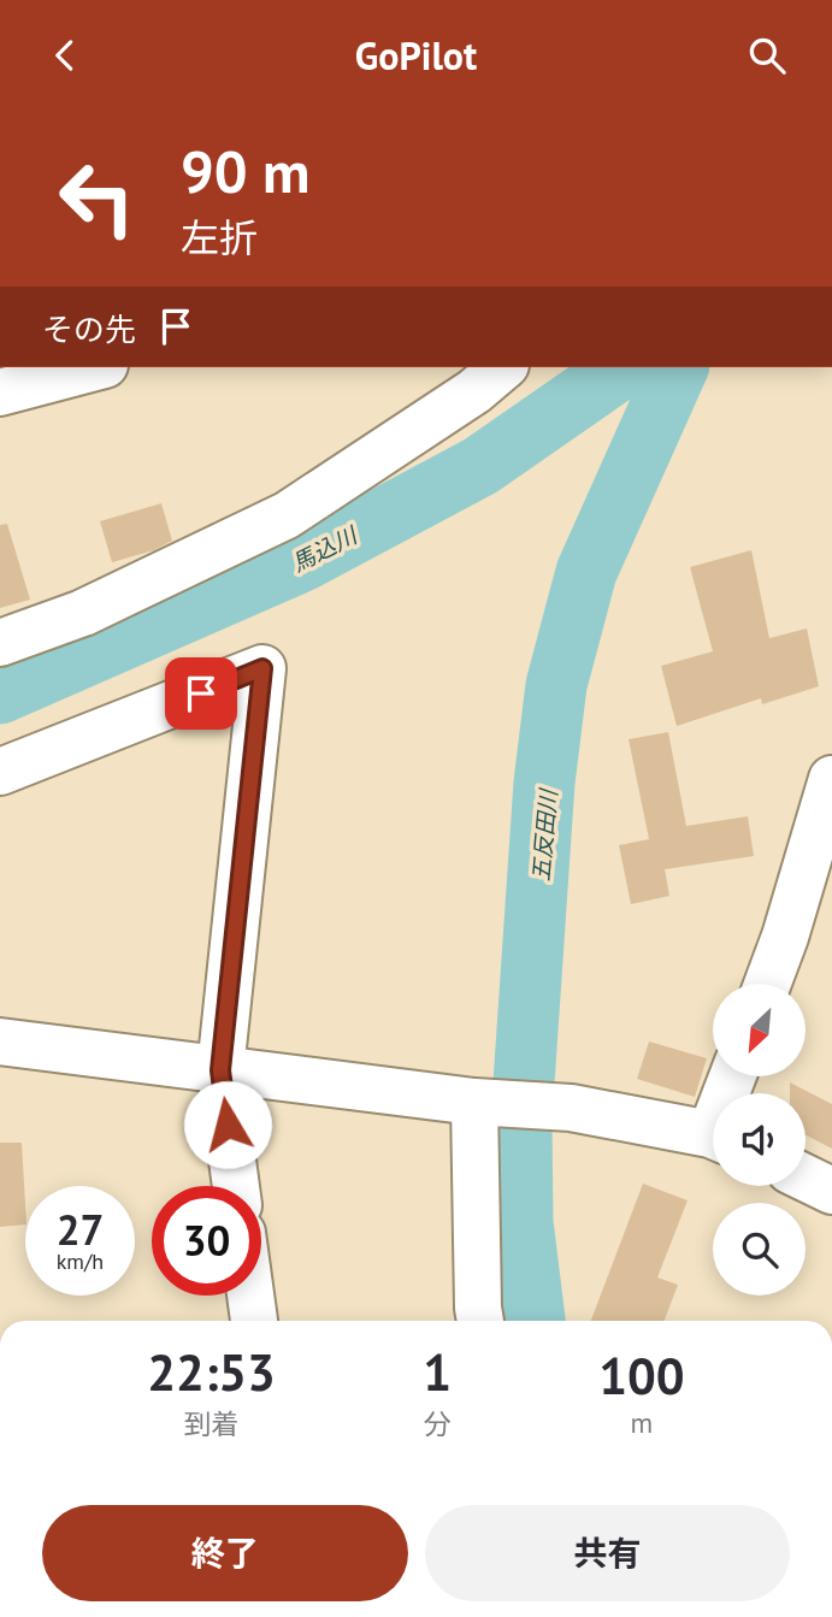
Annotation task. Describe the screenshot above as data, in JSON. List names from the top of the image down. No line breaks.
{"water":["馬込川","五反田川"],"north":"bottom left","page":{"header":"GoPilot","turn":["90 m","左折"],"then":"その先","speed":"27 km/h","limit":"30","eta":["22:53","到着","1","分","100","m"],"buttons":["終了","共有"]}}
